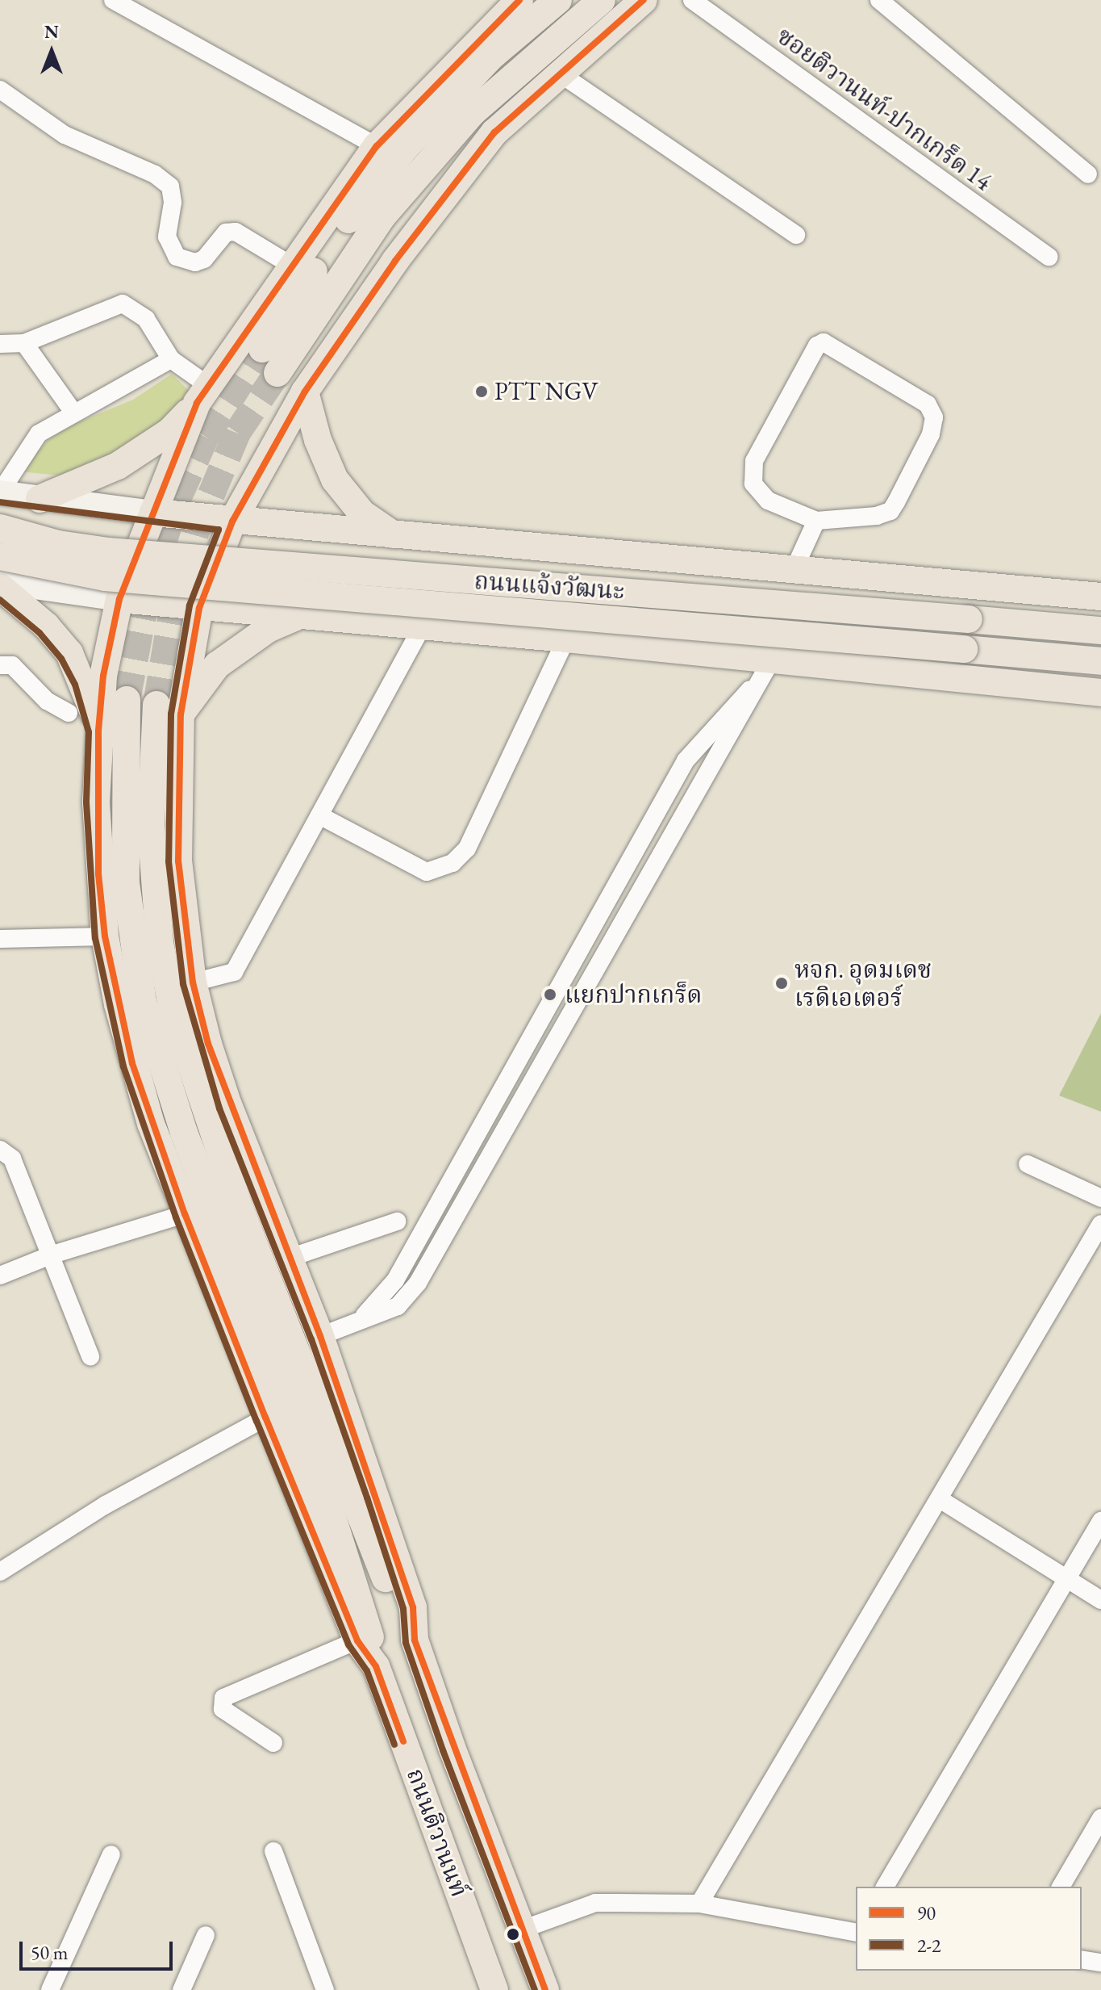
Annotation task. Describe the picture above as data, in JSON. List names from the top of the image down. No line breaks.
{"streets":{"main road":["ถนนแจ้งวัฒนะ","ถนนติวานนท์"],"street":["ซอยติวานนท์-ปากเกร็ด 14"]},"crossings":[["ถนนแจ้งวัฒนะ","ถนนติวานนท์"]],"places":["PTT NGV","หจก. อุดมเดช เรดิเอเตอร์","แยกปากเกร็ด"],"lines":["transit line 90","transit line 2-2"],"legend":["90","2-2"],"scale_bar":"50 m","north":"top"}
